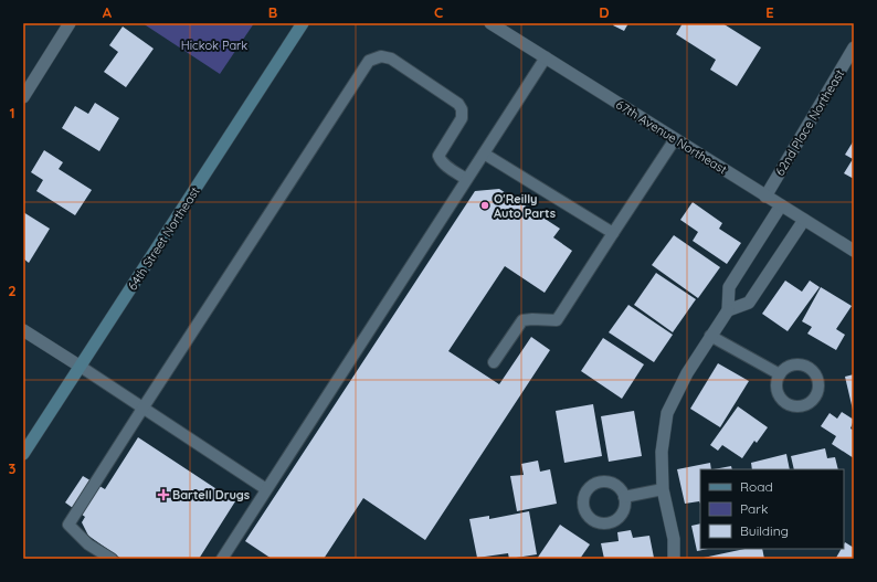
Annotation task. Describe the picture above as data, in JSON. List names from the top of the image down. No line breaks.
{"streets":{"main road":["64th Street Northeast"],"street":["62nd Place Northeast","67th Avenue Northeast"]},"crossings":[["62nd Place Northeast","67th Avenue Northeast"]],"parks":["Hickok Park"],"places":{"other":["O'Reilly Auto Parts"],"health":["Bartell Drugs"]},"legend":["Road","Park","Building"],"grid":{"columns":["A","B","C","D","E"],"rows":["1","2","3"]}}
